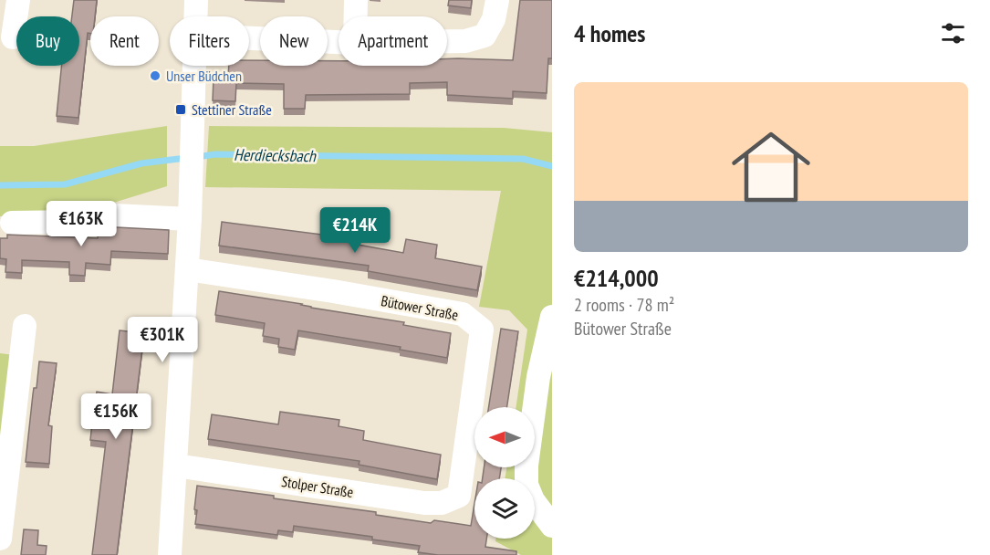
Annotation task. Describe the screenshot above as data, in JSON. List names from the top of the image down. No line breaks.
{"streets":{"street":["Bütower Straße","Stolper Straße"]},"crossings":[["Bütower Straße","Stolper Straße"]],"water":["Herdiecksbach"],"places":{"other":["Unser Büdchen"],"transit":["Stettiner Straße"]},"north":"left","page":{"heading":"4 homes","chip":["Buy","Rent","Filters","New","Apartment"],"list":[{"name":"€214,000","note":"2 rooms · 78 m² · Bütower Straße"}],"price":["€163K","€214K","€301K","€156K"]}}
